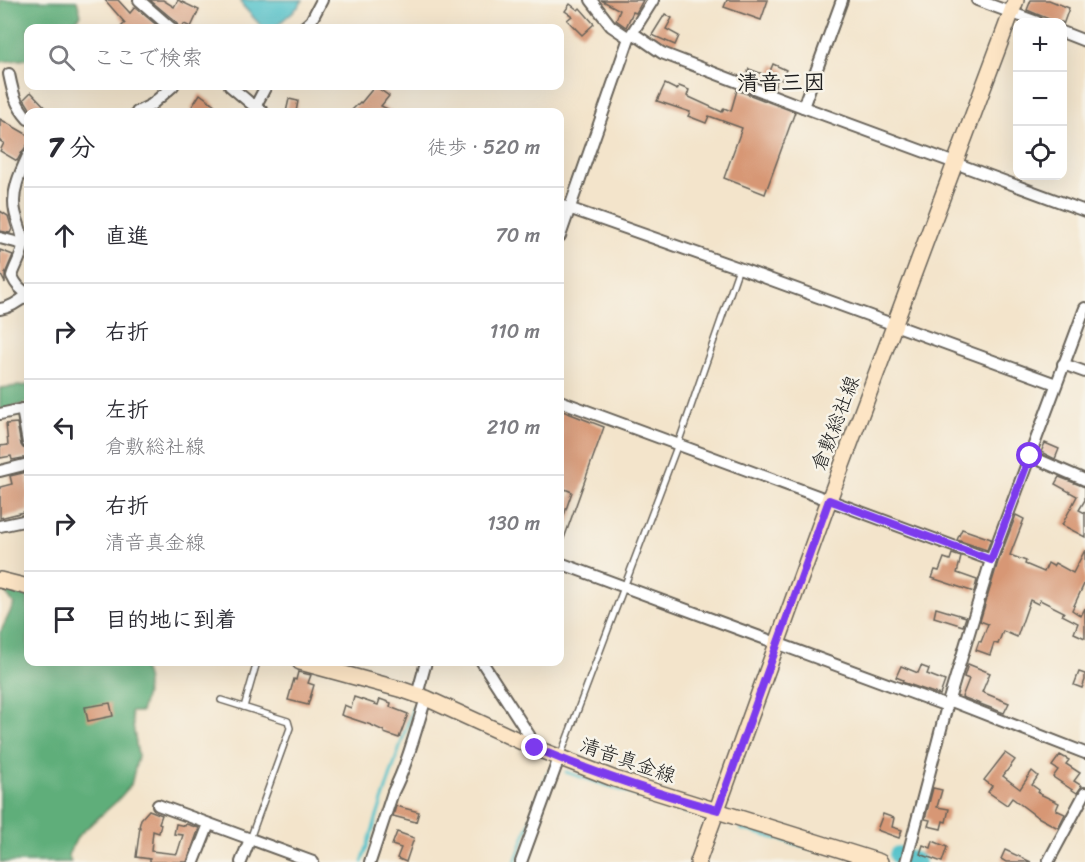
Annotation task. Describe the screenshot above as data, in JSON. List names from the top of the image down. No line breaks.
{"streets":{"main road":["倉敷総社線","清音真金線"]},"crossings":[["倉敷総社線","清音真金線"]],"districts":["清音三因"],"page":{"map_buttons":["+","−"],"search":"ここで検索","heading":["7 分","徒歩 · 520 m"],"list":[["直進","70 m"],["右折","110 m"],["左折","倉敷総社線","210 m"],["右折","清音真金線","130 m"],"目的地に到着"]}}
